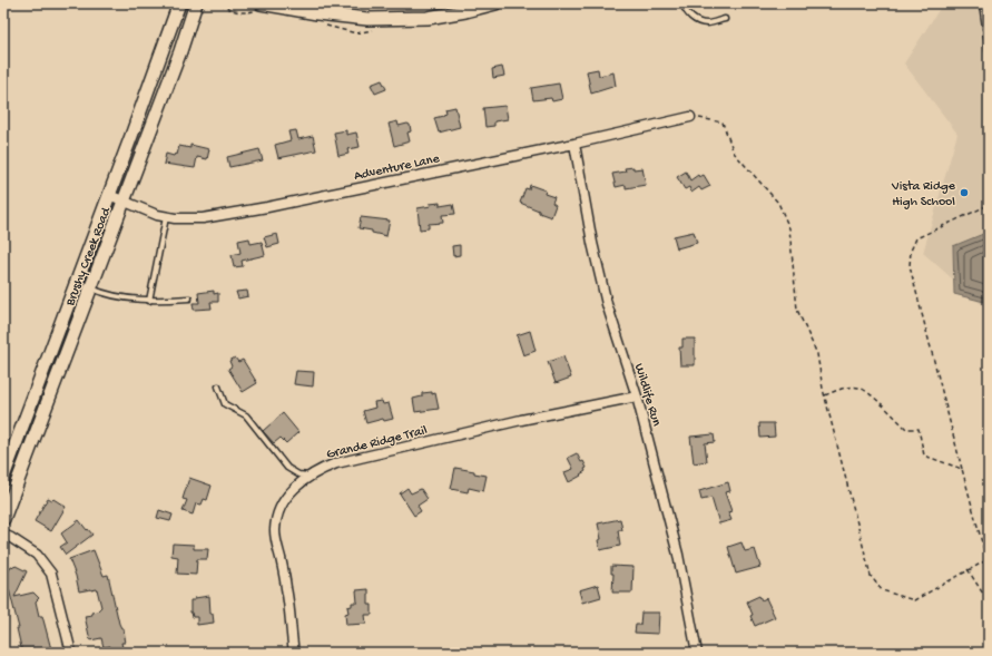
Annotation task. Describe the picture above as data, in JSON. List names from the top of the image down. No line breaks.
{"streets":{"main road":["Brushy Creek Road"],"street":["Adventure Lane","Wildlife Run","Grande Ridge Trail"]},"crossings":[["Adventure Lane","Brushy Creek Road"],["Adventure Lane","Wildlife Run"],["Wildlife Run","Grande Ridge Trail"]],"places":["Vista Ridge High School"]}
